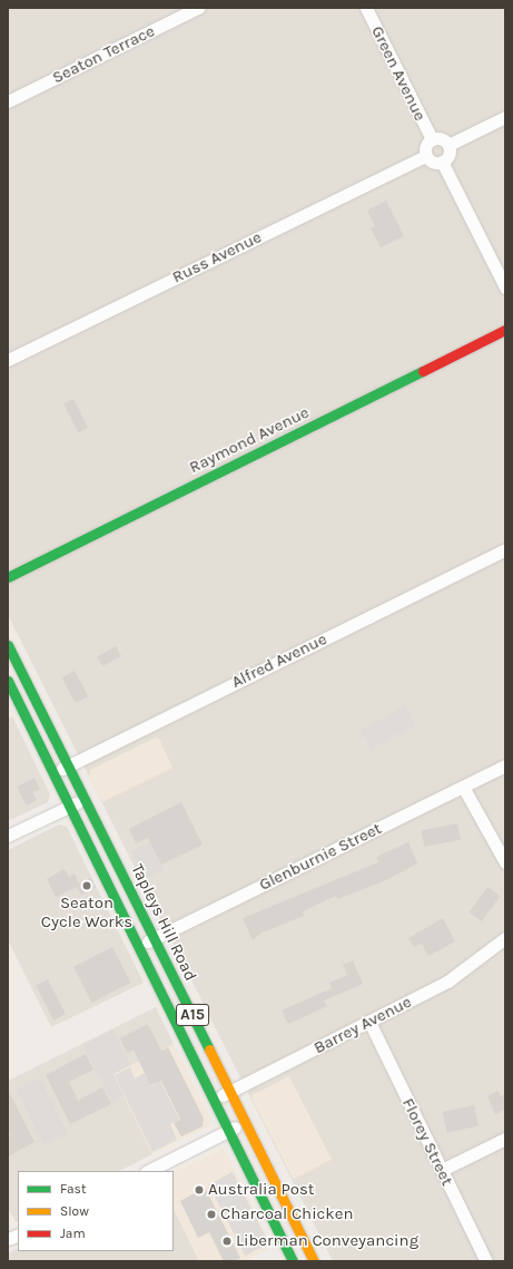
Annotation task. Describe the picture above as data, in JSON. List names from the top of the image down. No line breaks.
{"streets":{"main road":["Raymond Avenue","Tapleys Hill Road","A15"],"street":["Seaton Terrace","Green Avenue","Russ Avenue","Alfred Avenue","Glenburnie Street","Barrey Avenue","Florey Street"]},"crossings":[["Green Avenue","Russ Avenue"],["Alfred Avenue","Tapleys Hill Road"],["Glenburnie Street","Tapleys Hill Road"],["Tapleys Hill Road","Barrey Avenue"],["Barrey Avenue","Florey Street"]],"places":["Seaton Cycle Works","Australia Post","Charcoal Chicken","Liberman Conveyancing"],"legend":["Fast","Slow","Jam"]}
